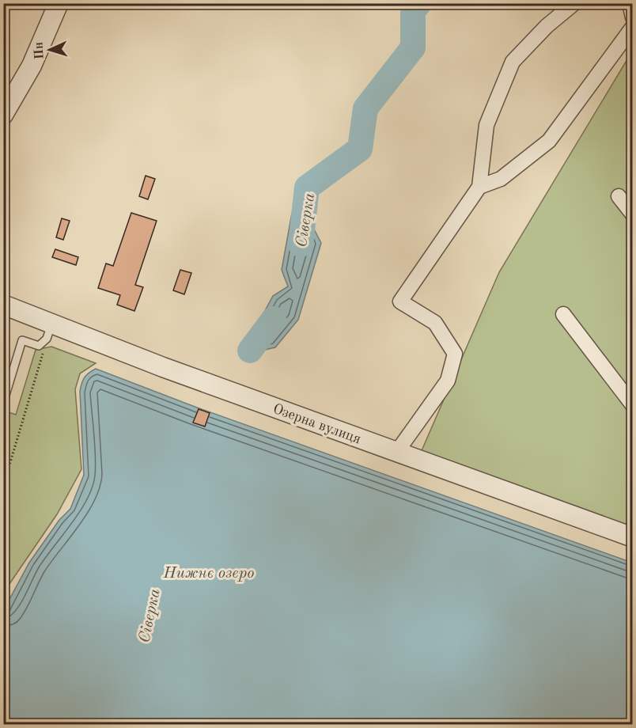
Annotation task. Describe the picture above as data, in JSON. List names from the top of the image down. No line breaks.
{"streets":{"street":["Озерна вулиця"]},"water":["Сіверка","Нижнє озеро"],"north":"left"}
